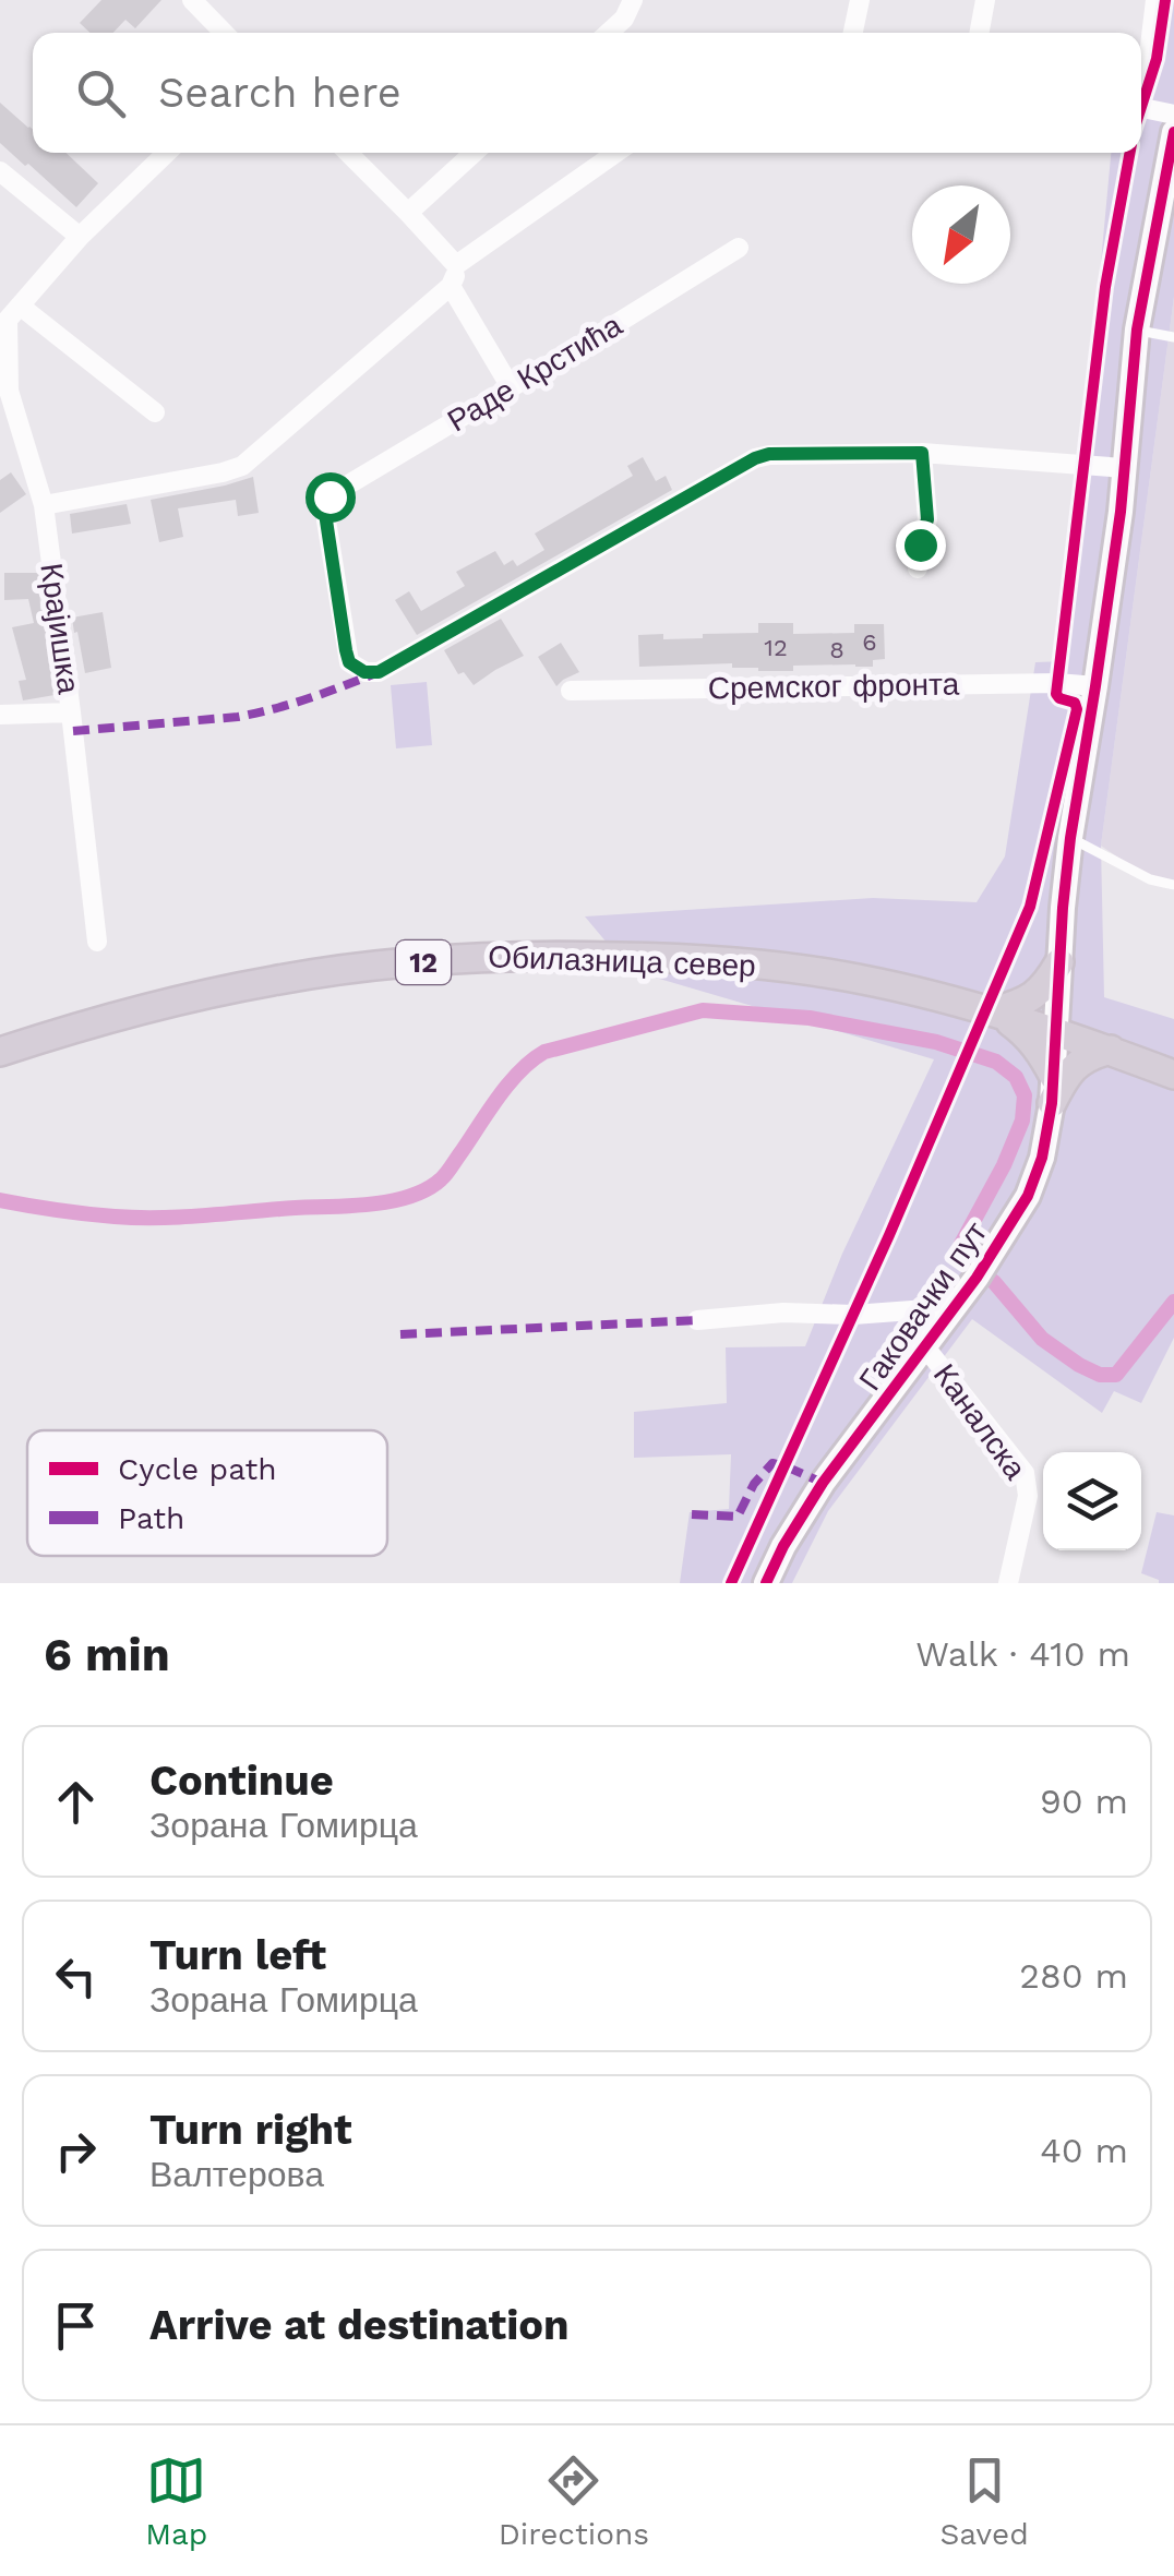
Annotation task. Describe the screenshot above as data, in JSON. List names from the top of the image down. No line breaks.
{"streets":{"main road":["Обилазница север","12"],"street":["Раде Крстића","Крајишка","Сремског фронта","Гаковачки пут","Каналска"]},"crossings":[["Сремског фронта","Гаковачки пут"],["Обилазница север","Гаковачки пут"],["Гаковачки пут","Каналска"]],"house_numbers":["6","12","8"],"legend":["Cycle path","Path"],"north":"bottom left","page":{"search":"Search here","heading":["6 min","Walk · 410 m"],"list":[["Continue","Зорана Гомирца","90 m"],["Turn left","Зорана Гомирца","280 m"],["Turn right","Валтерова","40 m"],"Arrive at destination"],"nav":["Map","Directions","Saved"]}}
